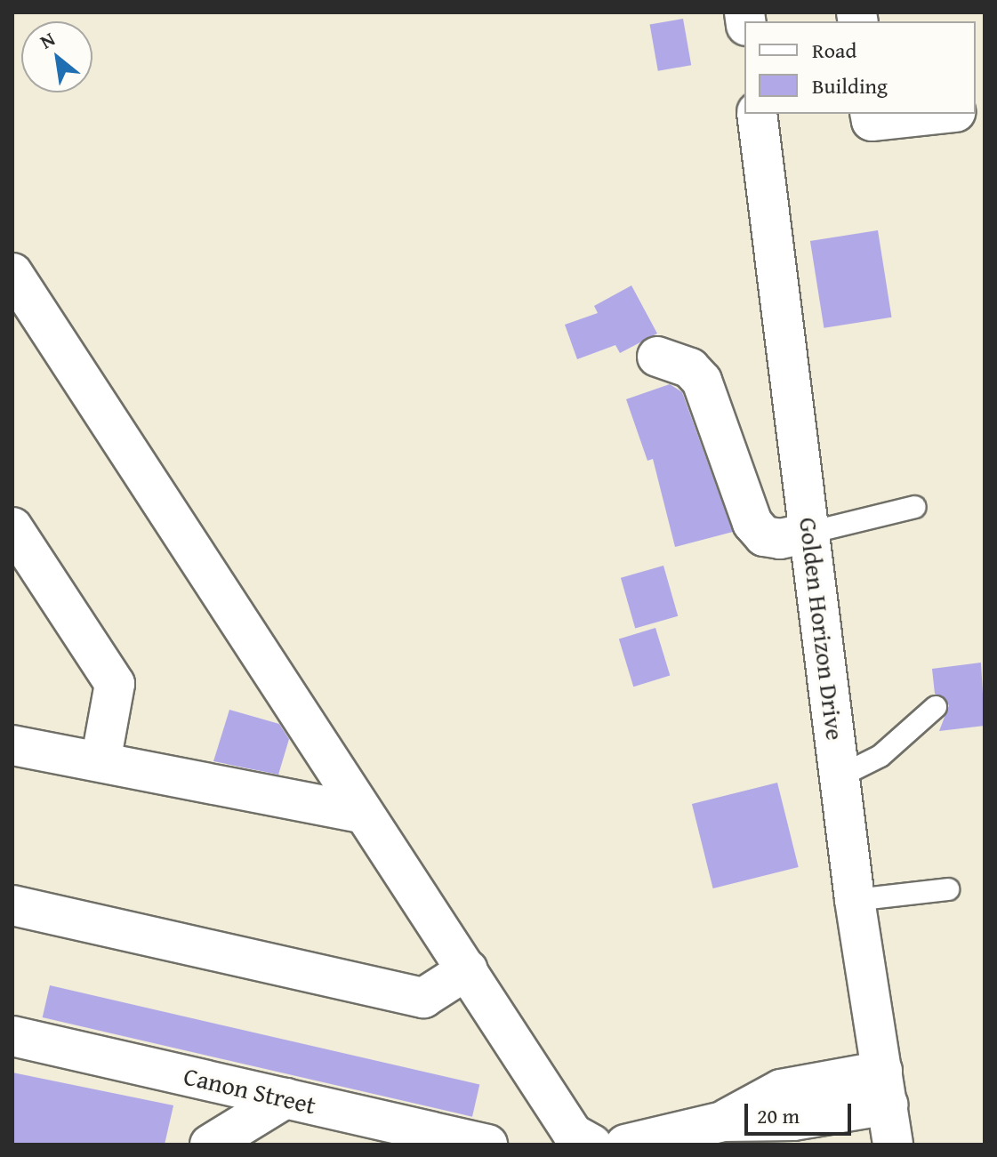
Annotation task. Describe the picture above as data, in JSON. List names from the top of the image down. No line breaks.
{"streets":{"street":["Golden Horizon Drive","Canon Street"]},"legend":["Road","Building"],"scale_bar":"20 m","north":"top left"}
